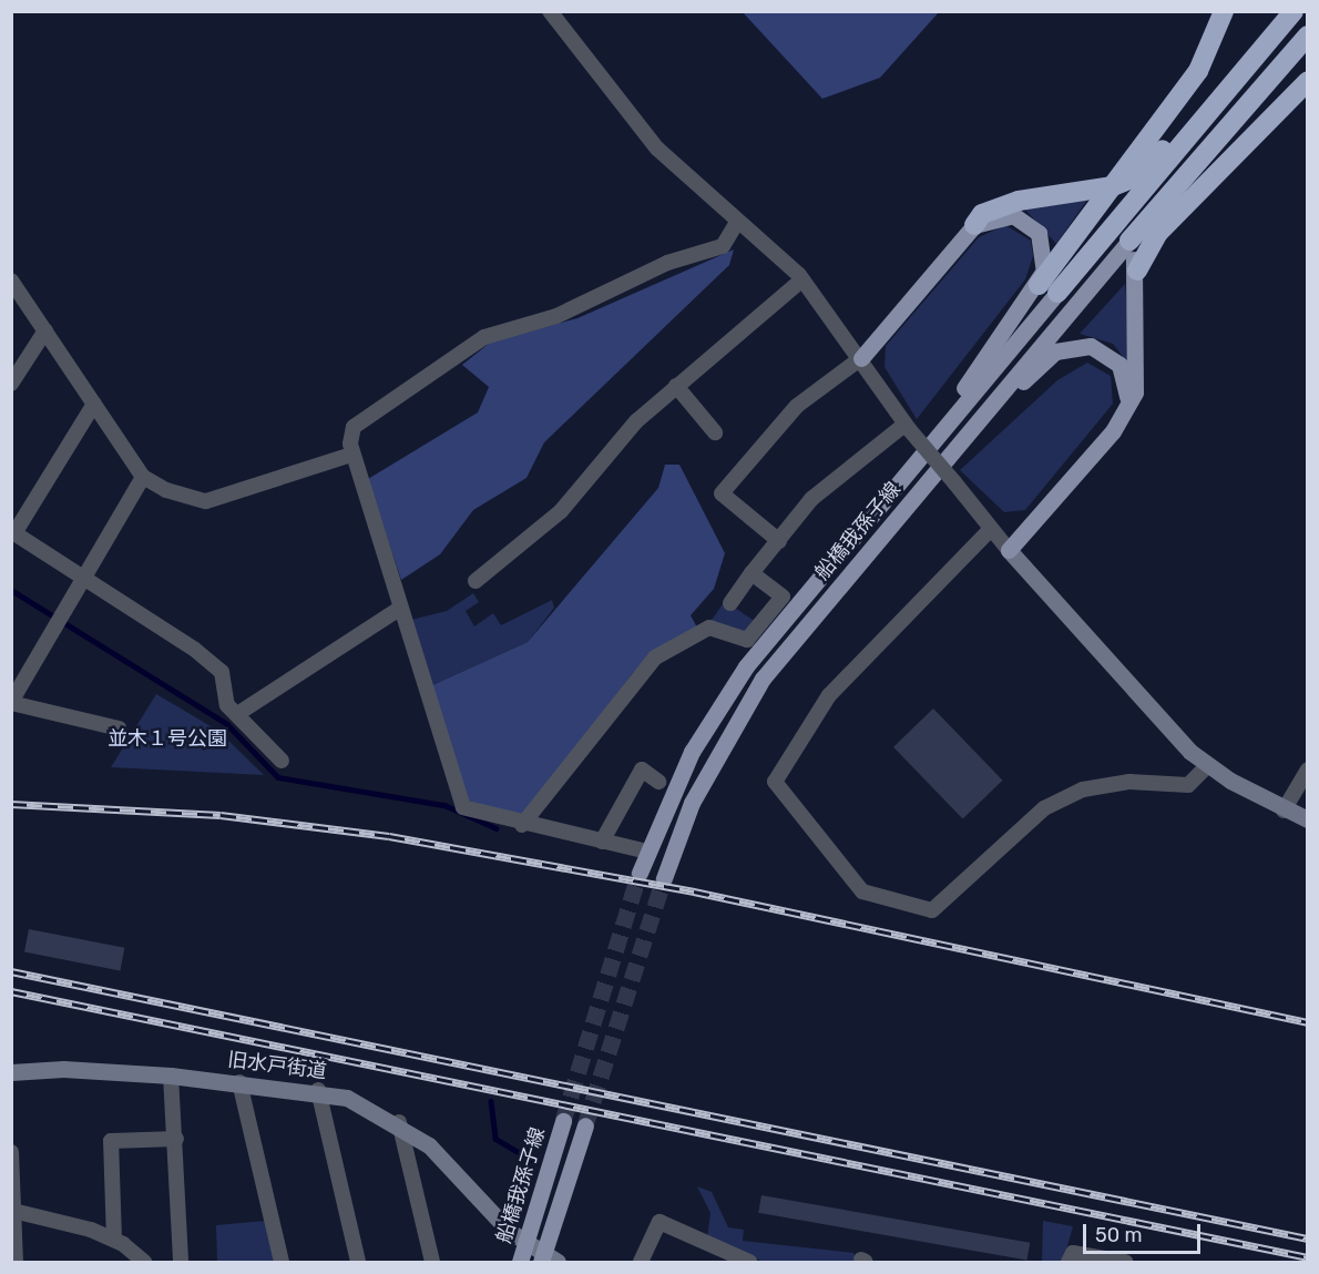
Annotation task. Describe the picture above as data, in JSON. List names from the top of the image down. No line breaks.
{"streets":{"main road":["船橋我孫子線"],"street":["旧水戸街道"]},"crossings":[["船橋我孫子線","旧水戸街道"]],"parks":["並木１号公園"],"scale_bar":"50 m"}
